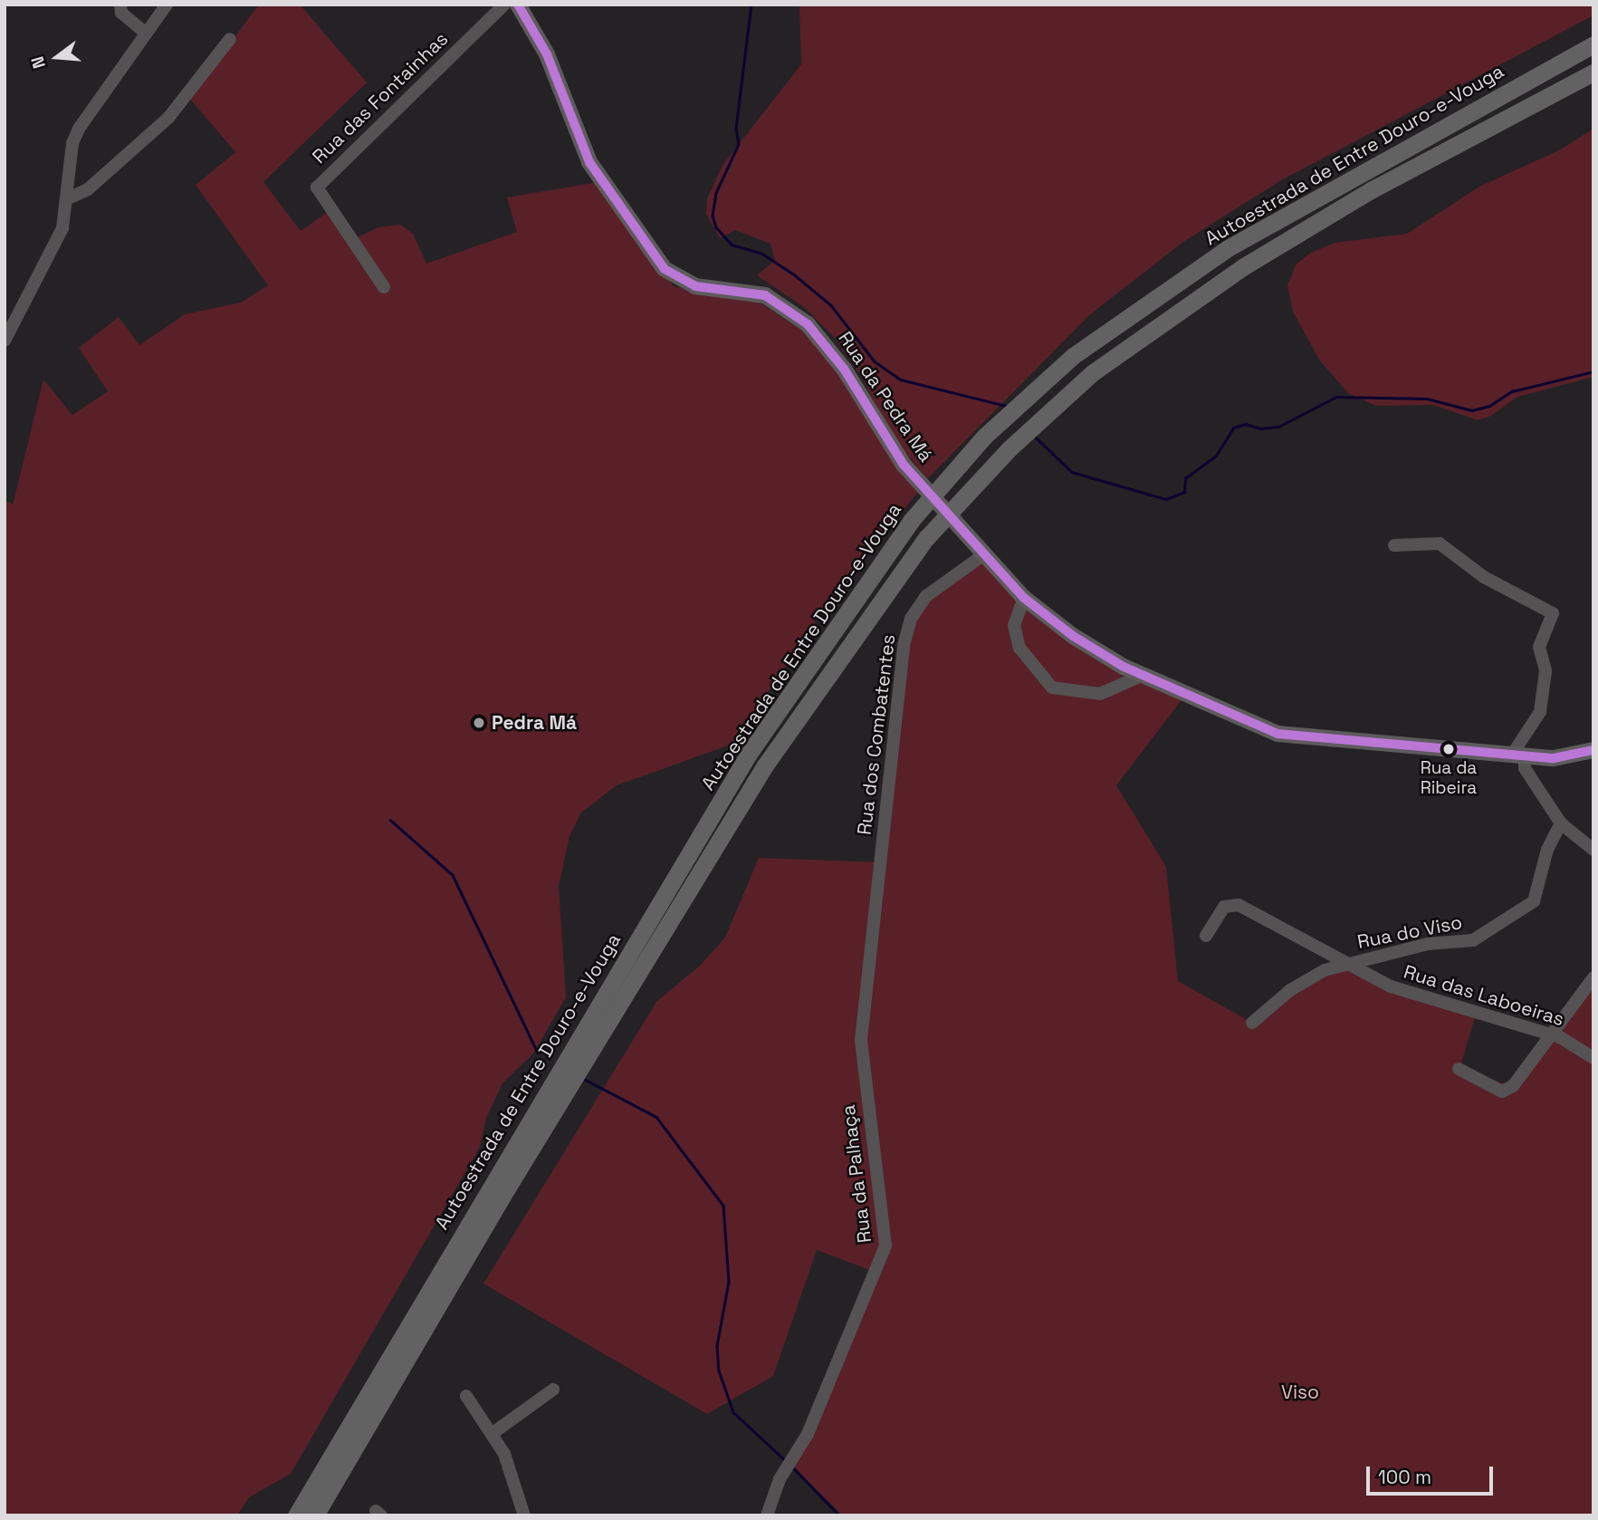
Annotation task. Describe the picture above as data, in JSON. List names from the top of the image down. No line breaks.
{"streets":{"highway":["Autoestrada de Entre Douro-e-Vouga"],"main road":["Rua da Pedra Má"],"street":["Rua das Fontainhas","Rua dos Combatentes","Rua do Viso","Rua das Laboeiras","Rua da Palhaça"]},"crossings":[["Rua da Pedra Má","Rua dos Combatentes"],["Rua dos Combatentes","Rua da Palhaça"],["Rua do Viso","Rua das Laboeiras"]],"parks":["Viso"],"places":["Pedra Má","Rua da Ribeira"],"scale_bar":"100 m","north":"left"}
